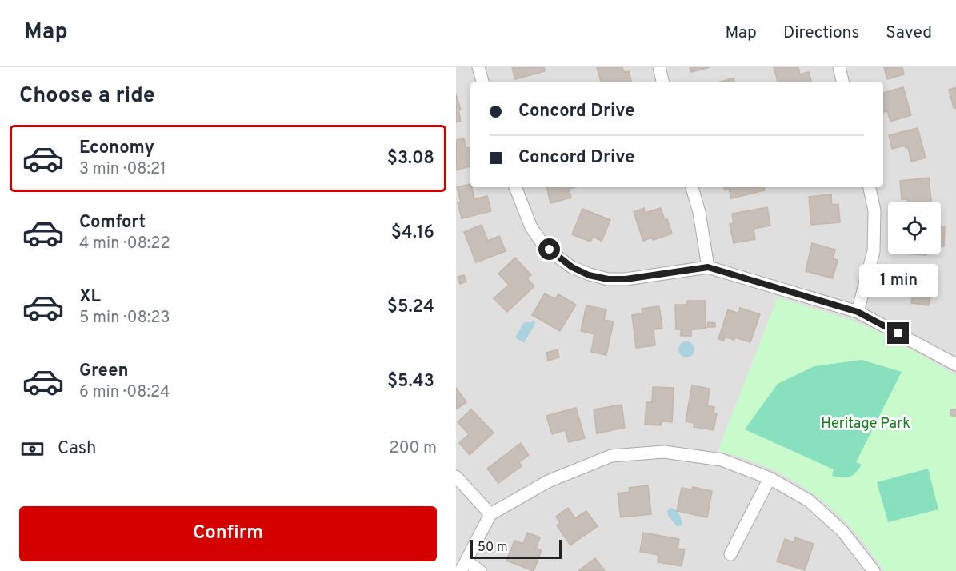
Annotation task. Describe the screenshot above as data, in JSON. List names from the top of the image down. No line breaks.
{"parks":["Heritage Park"],"scale_bar":"50 m","page":{"header":"Map","nav":["Map","Directions","Saved"],"heading":"Choose a ride","banner":["Concord Drive","Concord Drive"],"list":[{"name":"Economy","note":"3 min · 08:21","value":"$3.08"},{"name":"Comfort","note":"4 min · 08:22","value":"$4.16"},{"name":"XL","note":"5 min · 08:23","value":"$5.24"},{"name":"Green","note":"6 min · 08:24","value":"$5.43"}],"bubble":"1 min","pay":["Cash","200 m"],"buttons":"Confirm","scale":"50 m"}}
